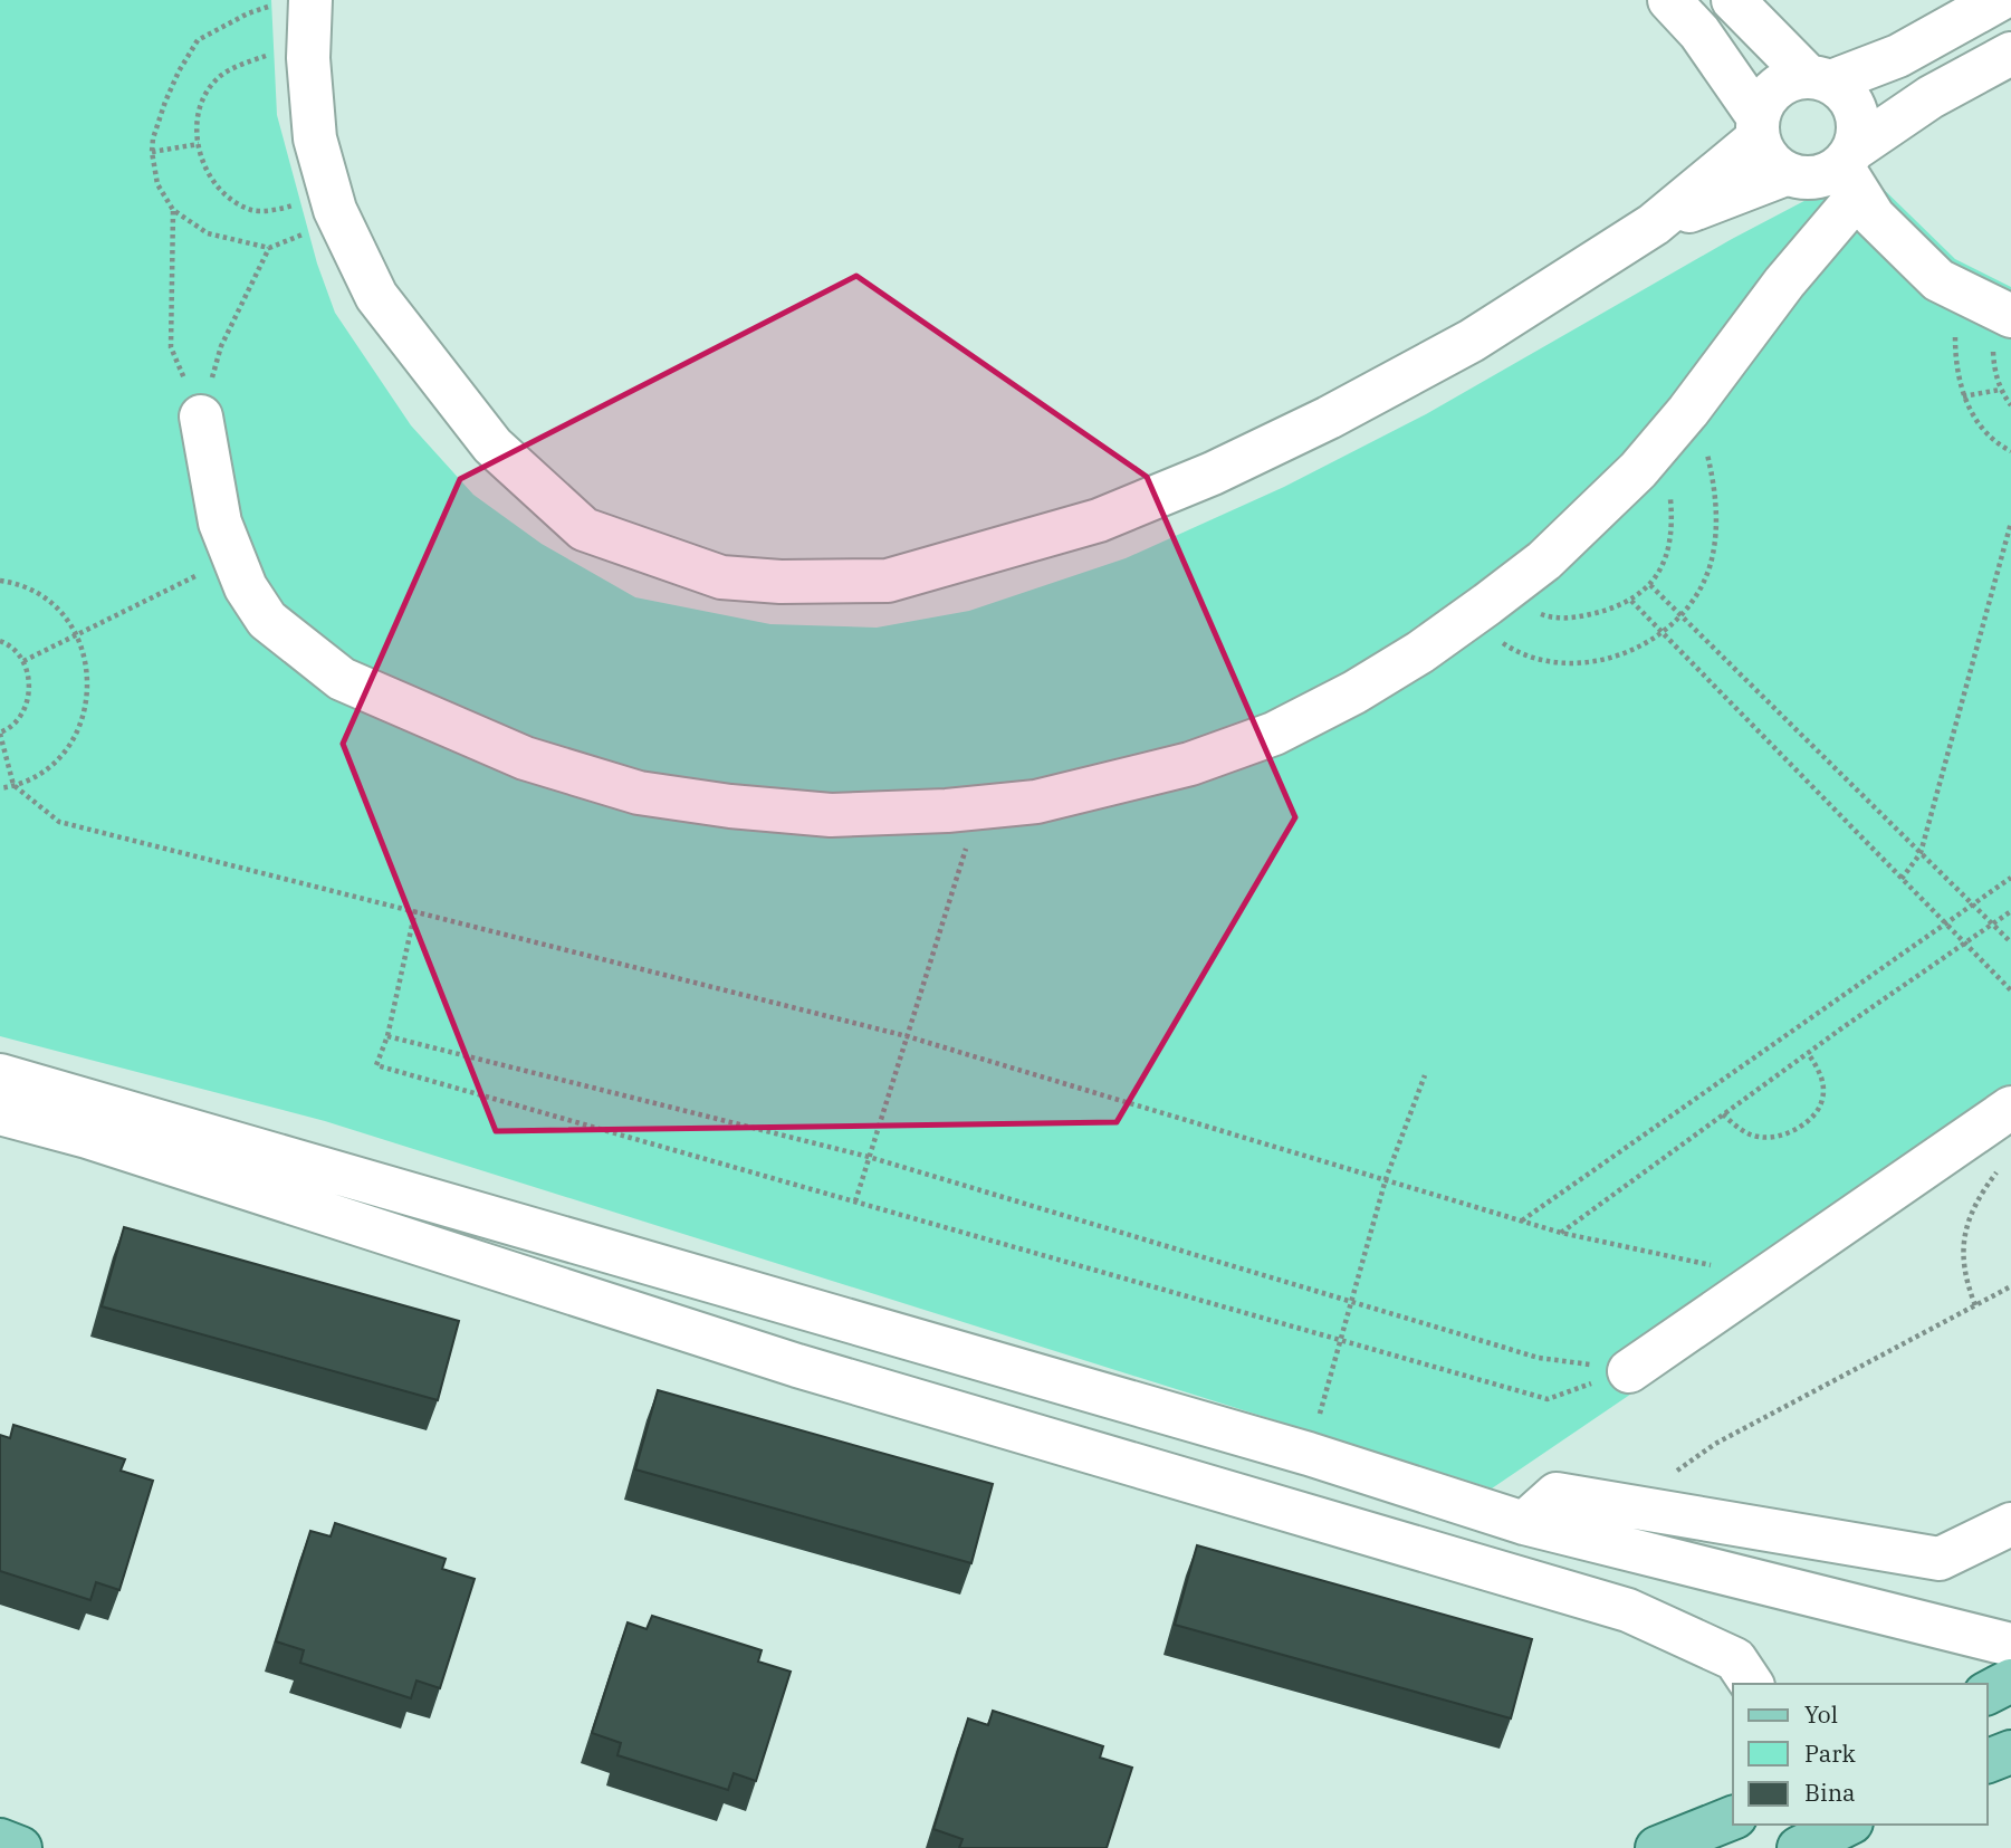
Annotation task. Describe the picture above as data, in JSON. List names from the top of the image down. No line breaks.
{"legend":["Yol","Park","Bina"]}
